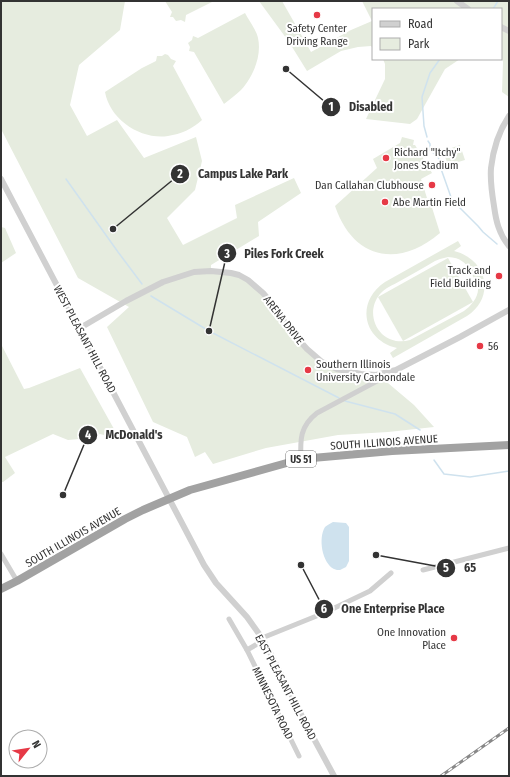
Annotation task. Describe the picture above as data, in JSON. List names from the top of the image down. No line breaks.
{"streets":{"highway":["SOUTH ILLINOIS AVENUE","US 51"],"street":["ARENA DRIVE","WEST PLEASANT HILL ROAD","EAST PLEASANT HILL ROAD","MINNESOTA ROAD"]},"crossings":[["ARENA DRIVE","WEST PLEASANT HILL ROAD"],["WEST PLEASANT HILL ROAD","SOUTH ILLINOIS AVENUE"],["WEST PLEASANT HILL ROAD","EAST PLEASANT HILL ROAD"],["SOUTH ILLINOIS AVENUE","EAST PLEASANT HILL ROAD"]],"places":["Safety Center Driving Range","Disabled","Richard \"Itchy\" Jones Stadium","Dan Callahan Clubhouse","Abe Martin Field","Campus Lake Park","Track and Field Building","Piles Fork Creek","56","Southern Illinois University Carbondale","McDonald's","65","One Enterprise Place","One Innovation Place"],"legend":["Road","Park"],"north":"top right"}
